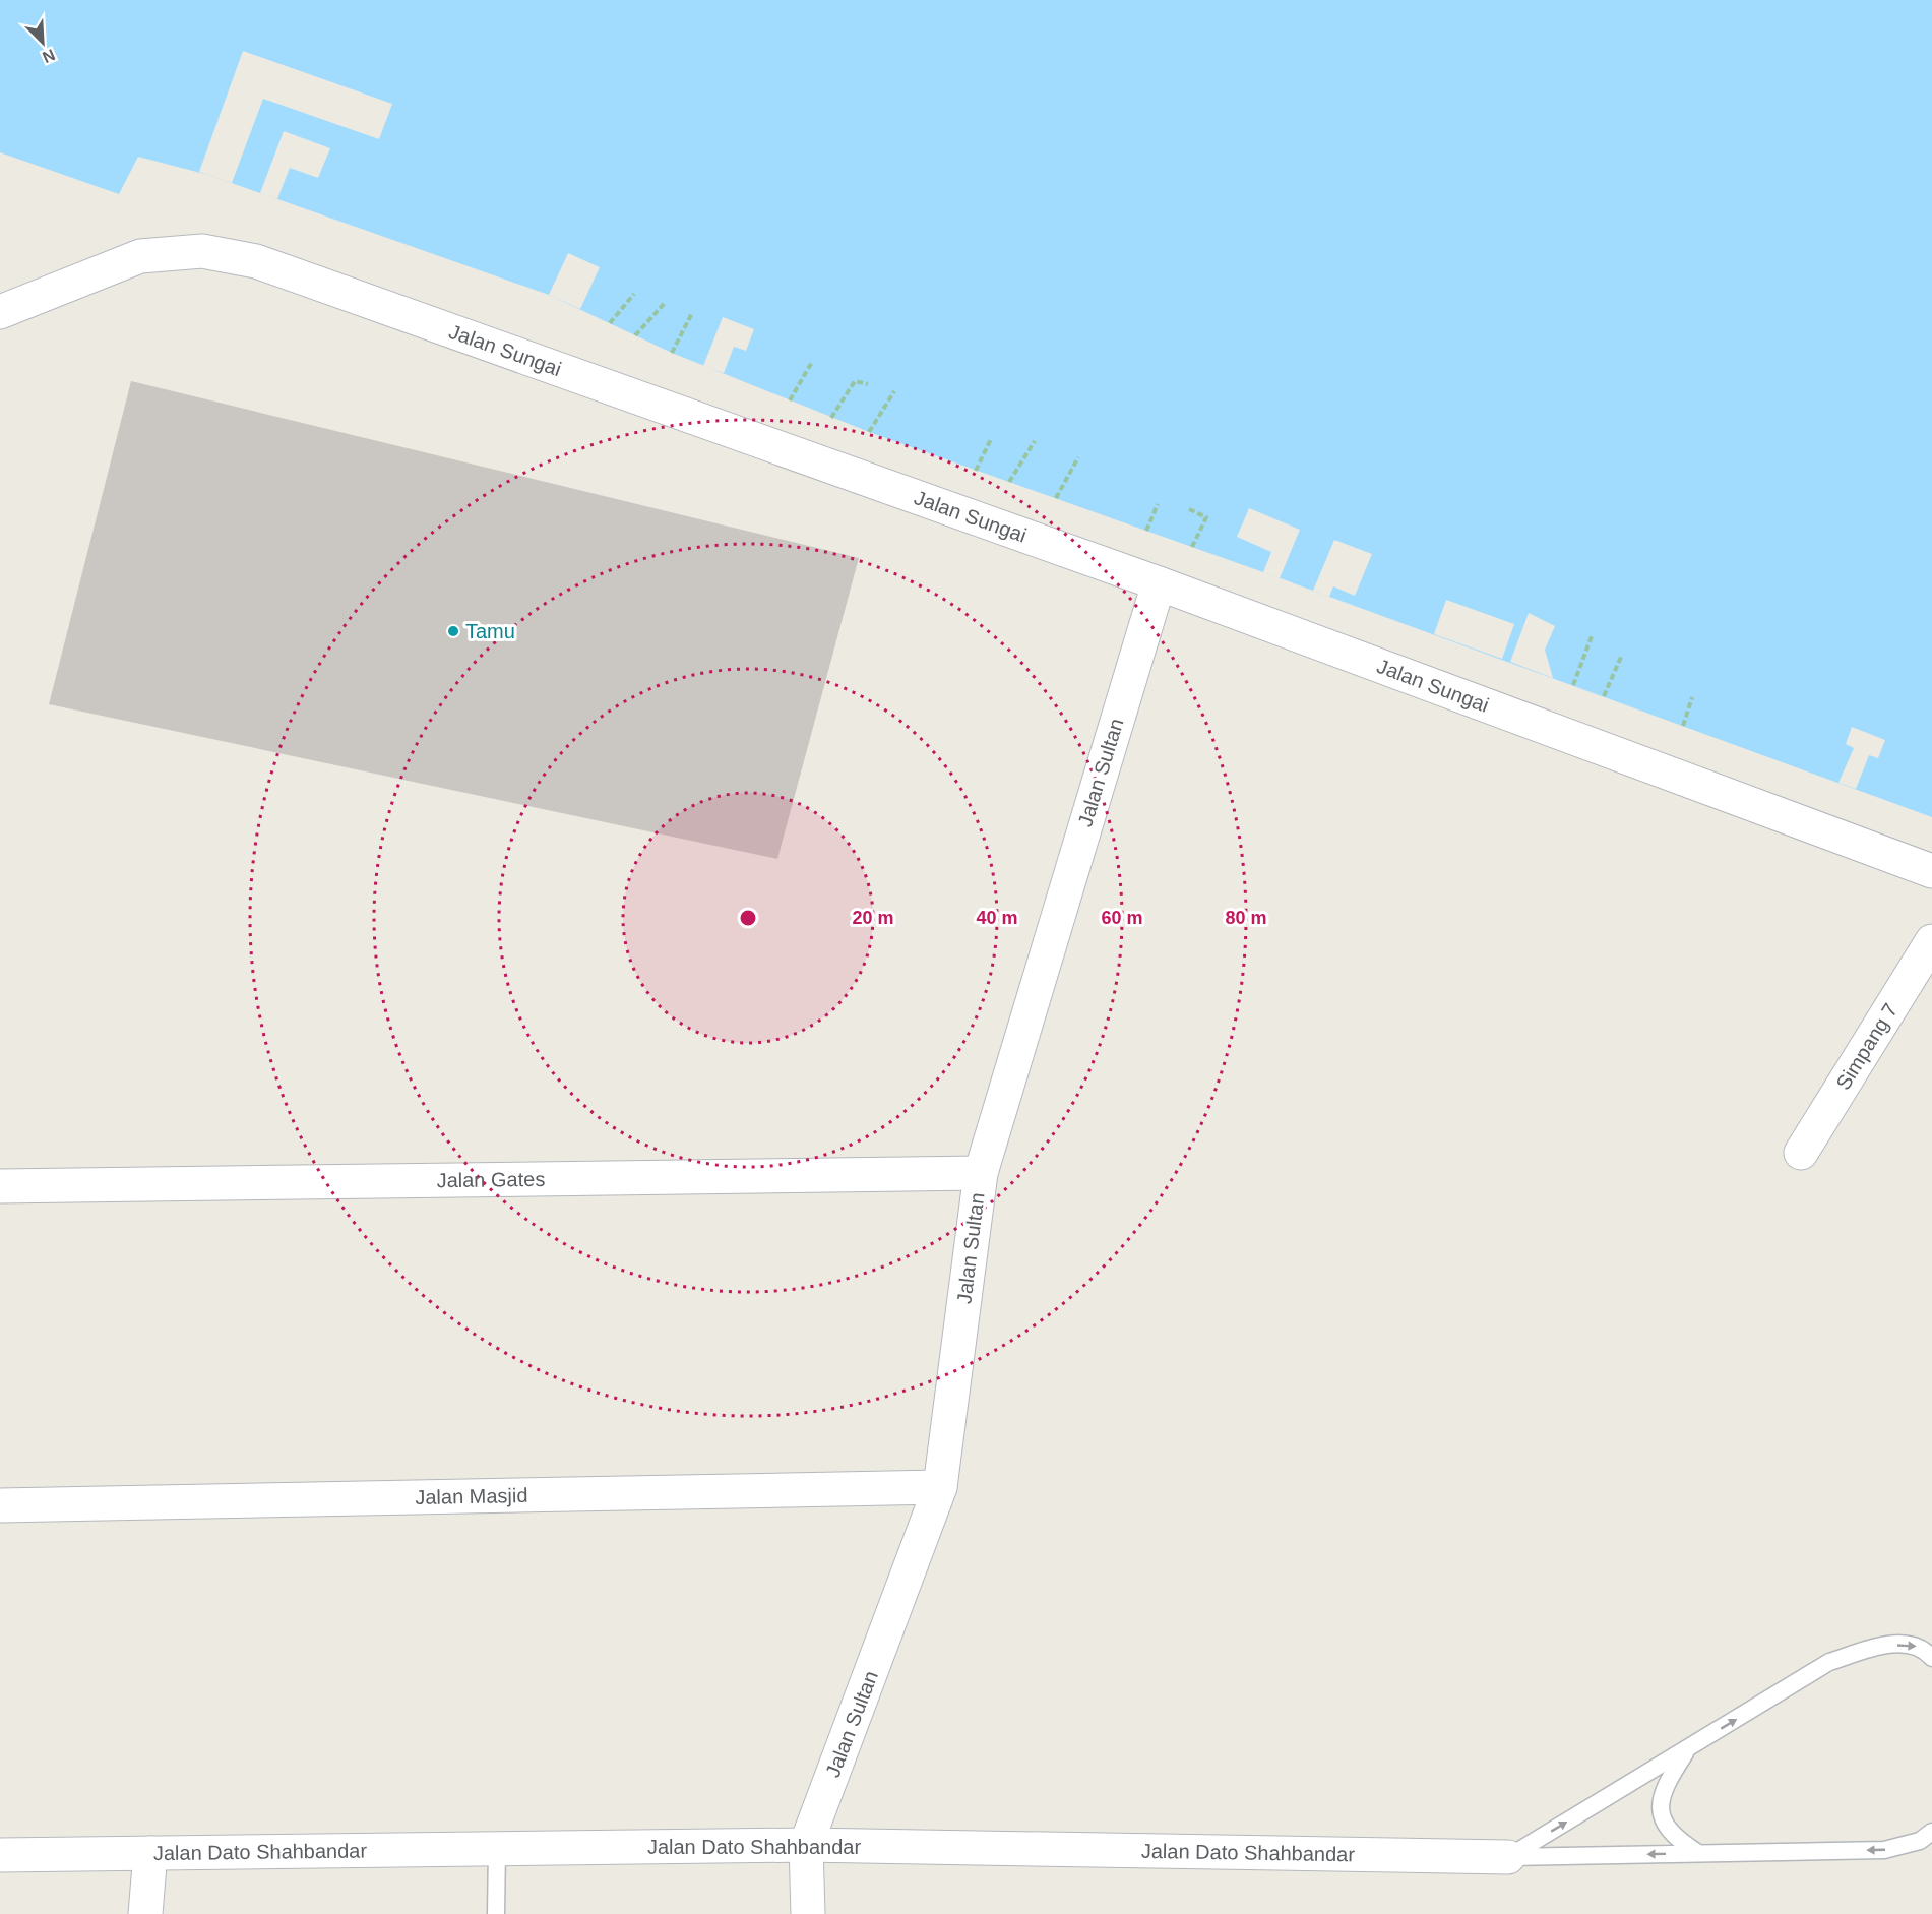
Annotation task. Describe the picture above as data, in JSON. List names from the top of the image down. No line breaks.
{"streets":{"street":["Jalan Sungai","Jalan Sultan","Simpang 7","Jalan Gates","Jalan Masjid","Jalan Dato Shahbandar"]},"crossings":[["Jalan Sungai","Jalan Sultan"],["Jalan Sultan","Jalan Gates"],["Jalan Sultan","Jalan Masjid"],["Jalan Sultan","Jalan Dato Shahbandar"]],"places":["Tamu"],"north":"bottom right","rings":["20 m","40 m","60 m","80 m"]}
